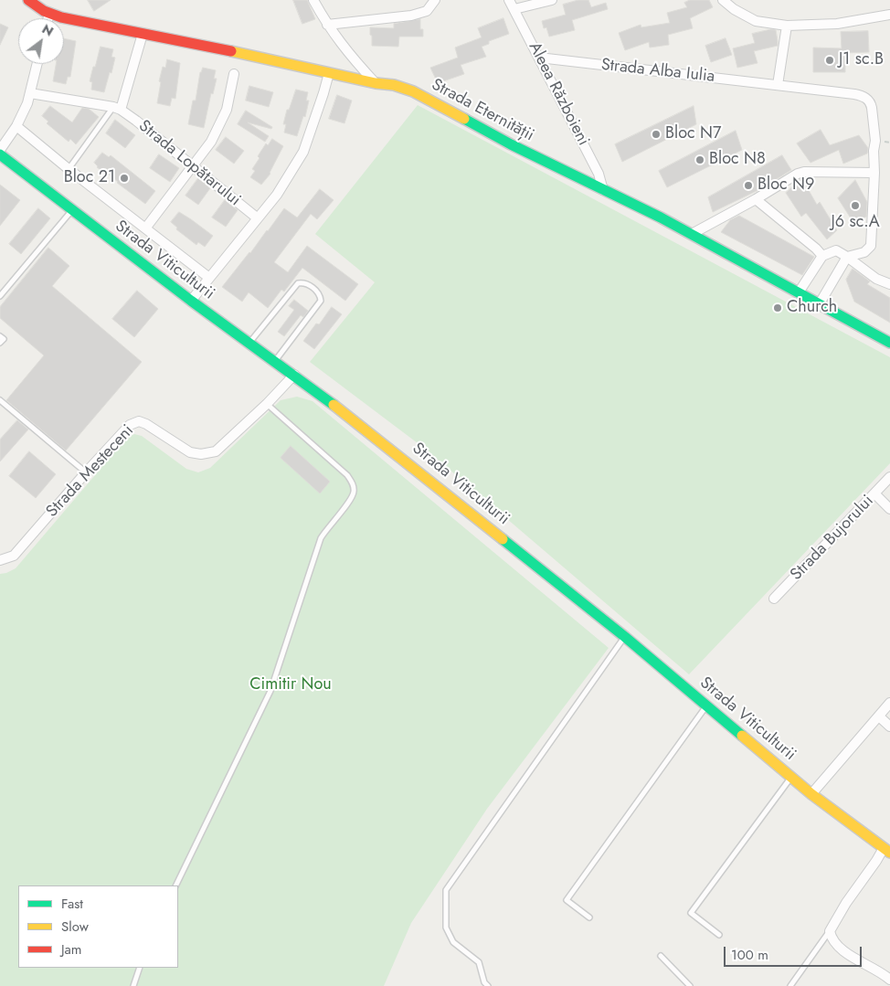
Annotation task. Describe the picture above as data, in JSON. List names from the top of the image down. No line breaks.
{"streets":{"main road":["Strada Eternității","Strada Viticulturii"],"street":["Strada Alba Iulia","Aleea Războieni","Strada Lopătarului","Strada Mesteceni","Strada Bujorului"]},"crossings":[["Strada Alba Iulia","Aleea Războieni"],["Aleea Războieni","Strada Eternității"],["Strada Viticulturii","Strada Mesteceni"]],"parks":["Cimitir Nou"],"places":["J1 sc.B","Bloc N7","Bloc N8","Bloc 21","Bloc N9","J6 sc.A","Church"],"legend":["Fast","Slow","Jam"],"scale_bar":"100 m","north":"top right"}
